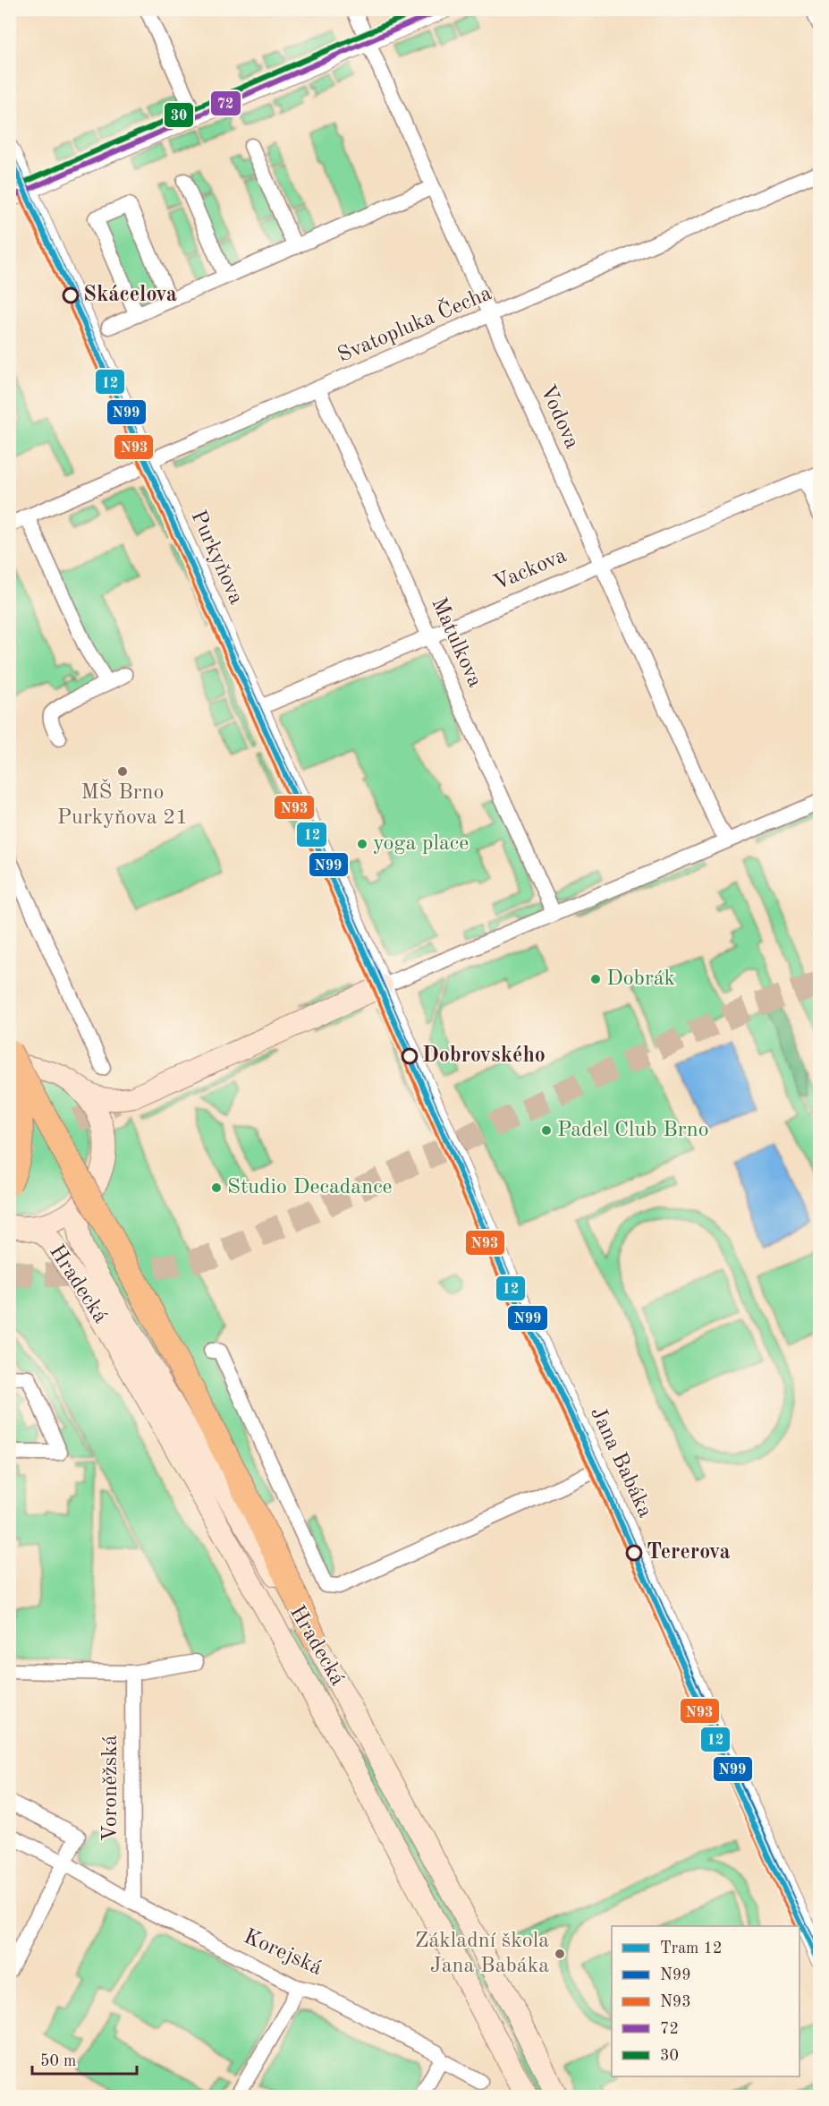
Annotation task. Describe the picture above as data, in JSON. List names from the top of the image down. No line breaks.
{"streets":{"main road":["Hradecká"],"street":["Svatopluka Čecha","Vodova","Purkyňova","Vackova","Matulkova","Jana Babáka","Voroněžská","Korejská"]},"crossings":[["Svatopluka Čecha","Vodova"],["Svatopluka Čecha","Purkyňova"],["Svatopluka Čecha","Matulkova"],["Vodova","Vackova"],["Purkyňova","Vackova"],["Purkyňova","Jana Babáka"],["Vackova","Matulkova"],["Voroněžská","Korejská"]],"places":["Skácelova","MŠ Brno Purkyňova 21","yoga place","Dobrák","Dobrovského","Padel Club Brno","Studio Decadance","Tererova","Základní škola Jana Babáka"],"lines":["transit line 72","transit line 30","transit line N99","tram line 12","transit line N93"],"legend":["Tram 12","N99","N93","72","30"],"scale_bar":"50 m"}
